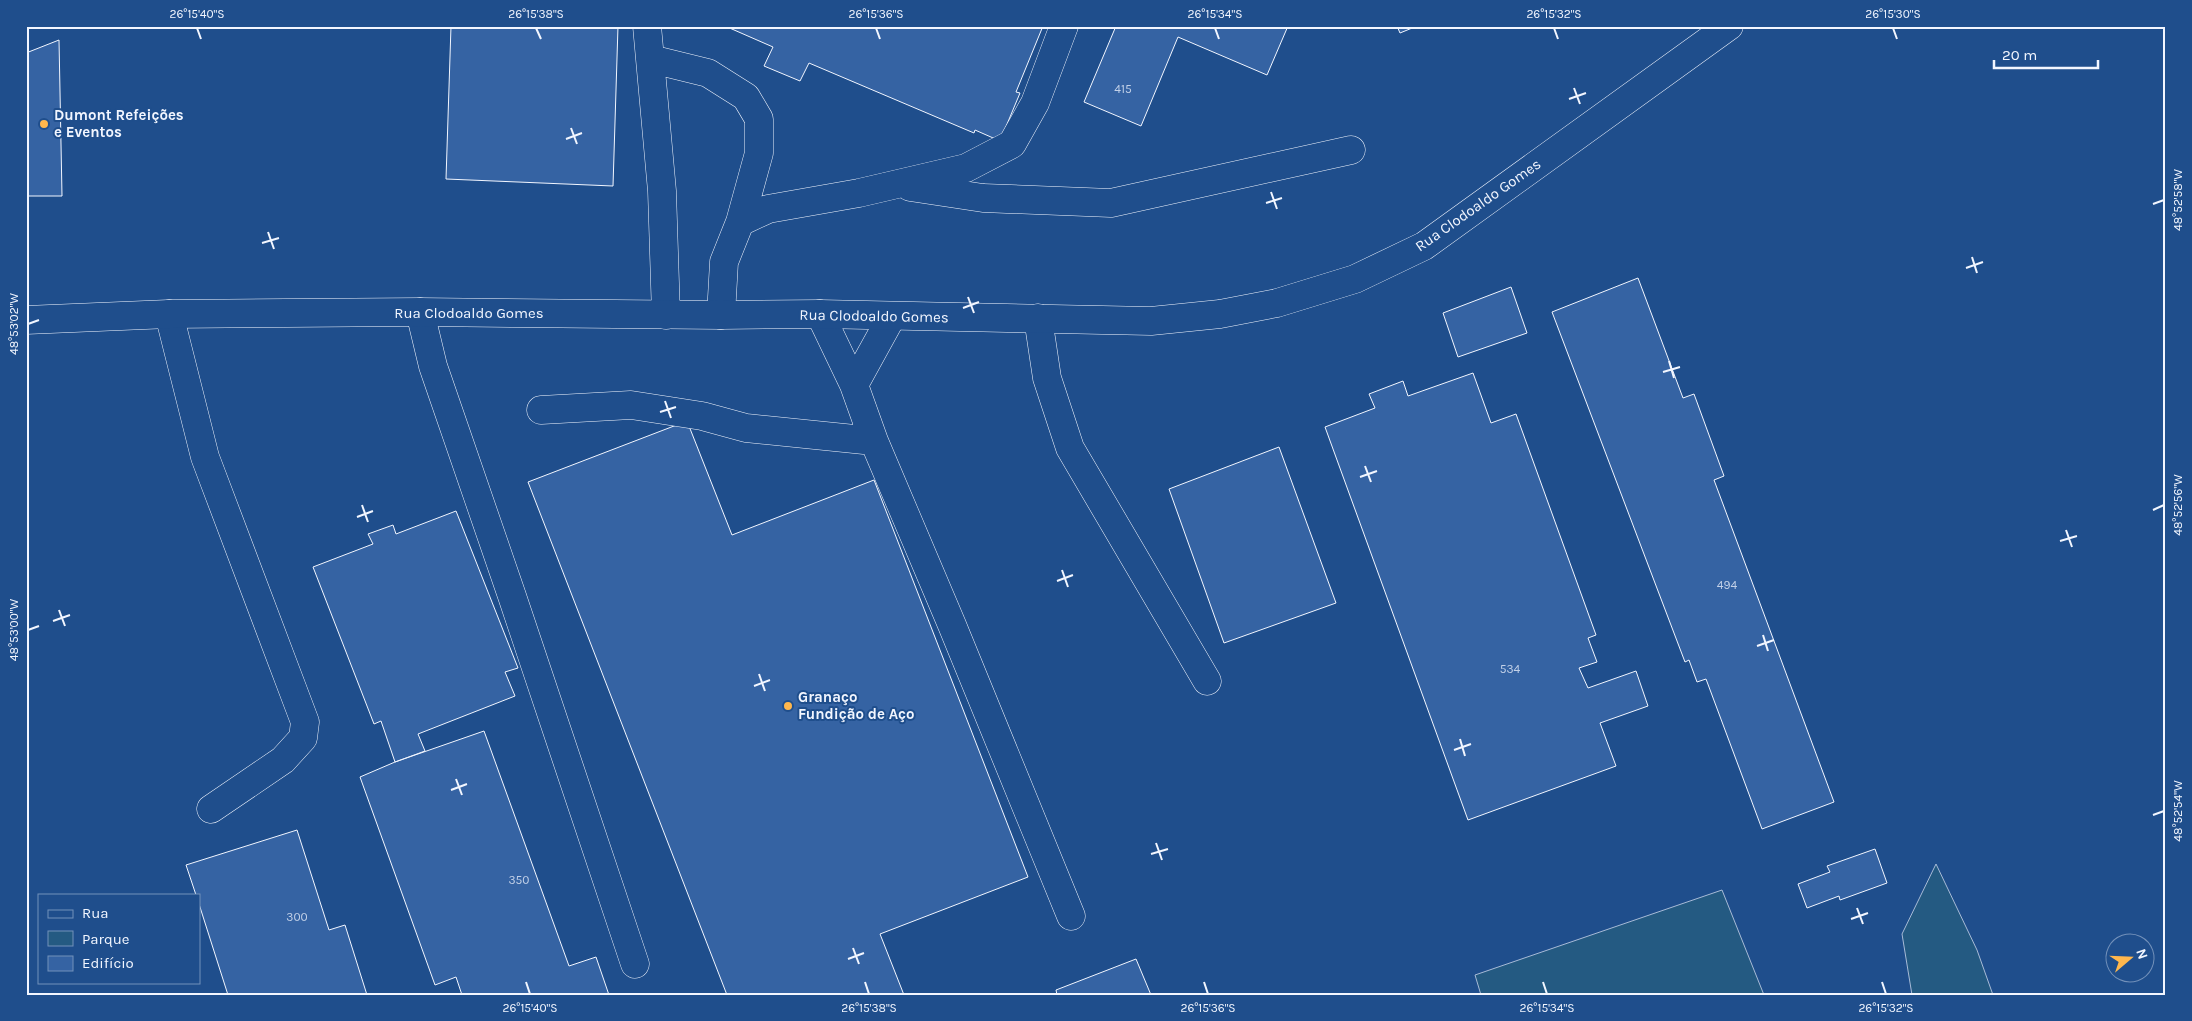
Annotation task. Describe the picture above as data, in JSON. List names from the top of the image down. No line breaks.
{"streets":{"main road":["Rua Clodoaldo Gomes"]},"places":["Dumont Refeições e Eventos","Granaço Fundição de Aço"],"house_numbers":["415","494","534","350","300"],"legend":["Rua","Parque","Edifício"],"scale_bar":"20 m","north":"right","coordinates":["26°15'40\"S","26°15'38\"S","26°15'36\"S","26°15'34\"S","26°15'32\"S","26°15'30\"S","48°52'58\"W","48°53'02\"W","48°52'56\"W","48°53'00\"W","48°52'54\"W"]}
